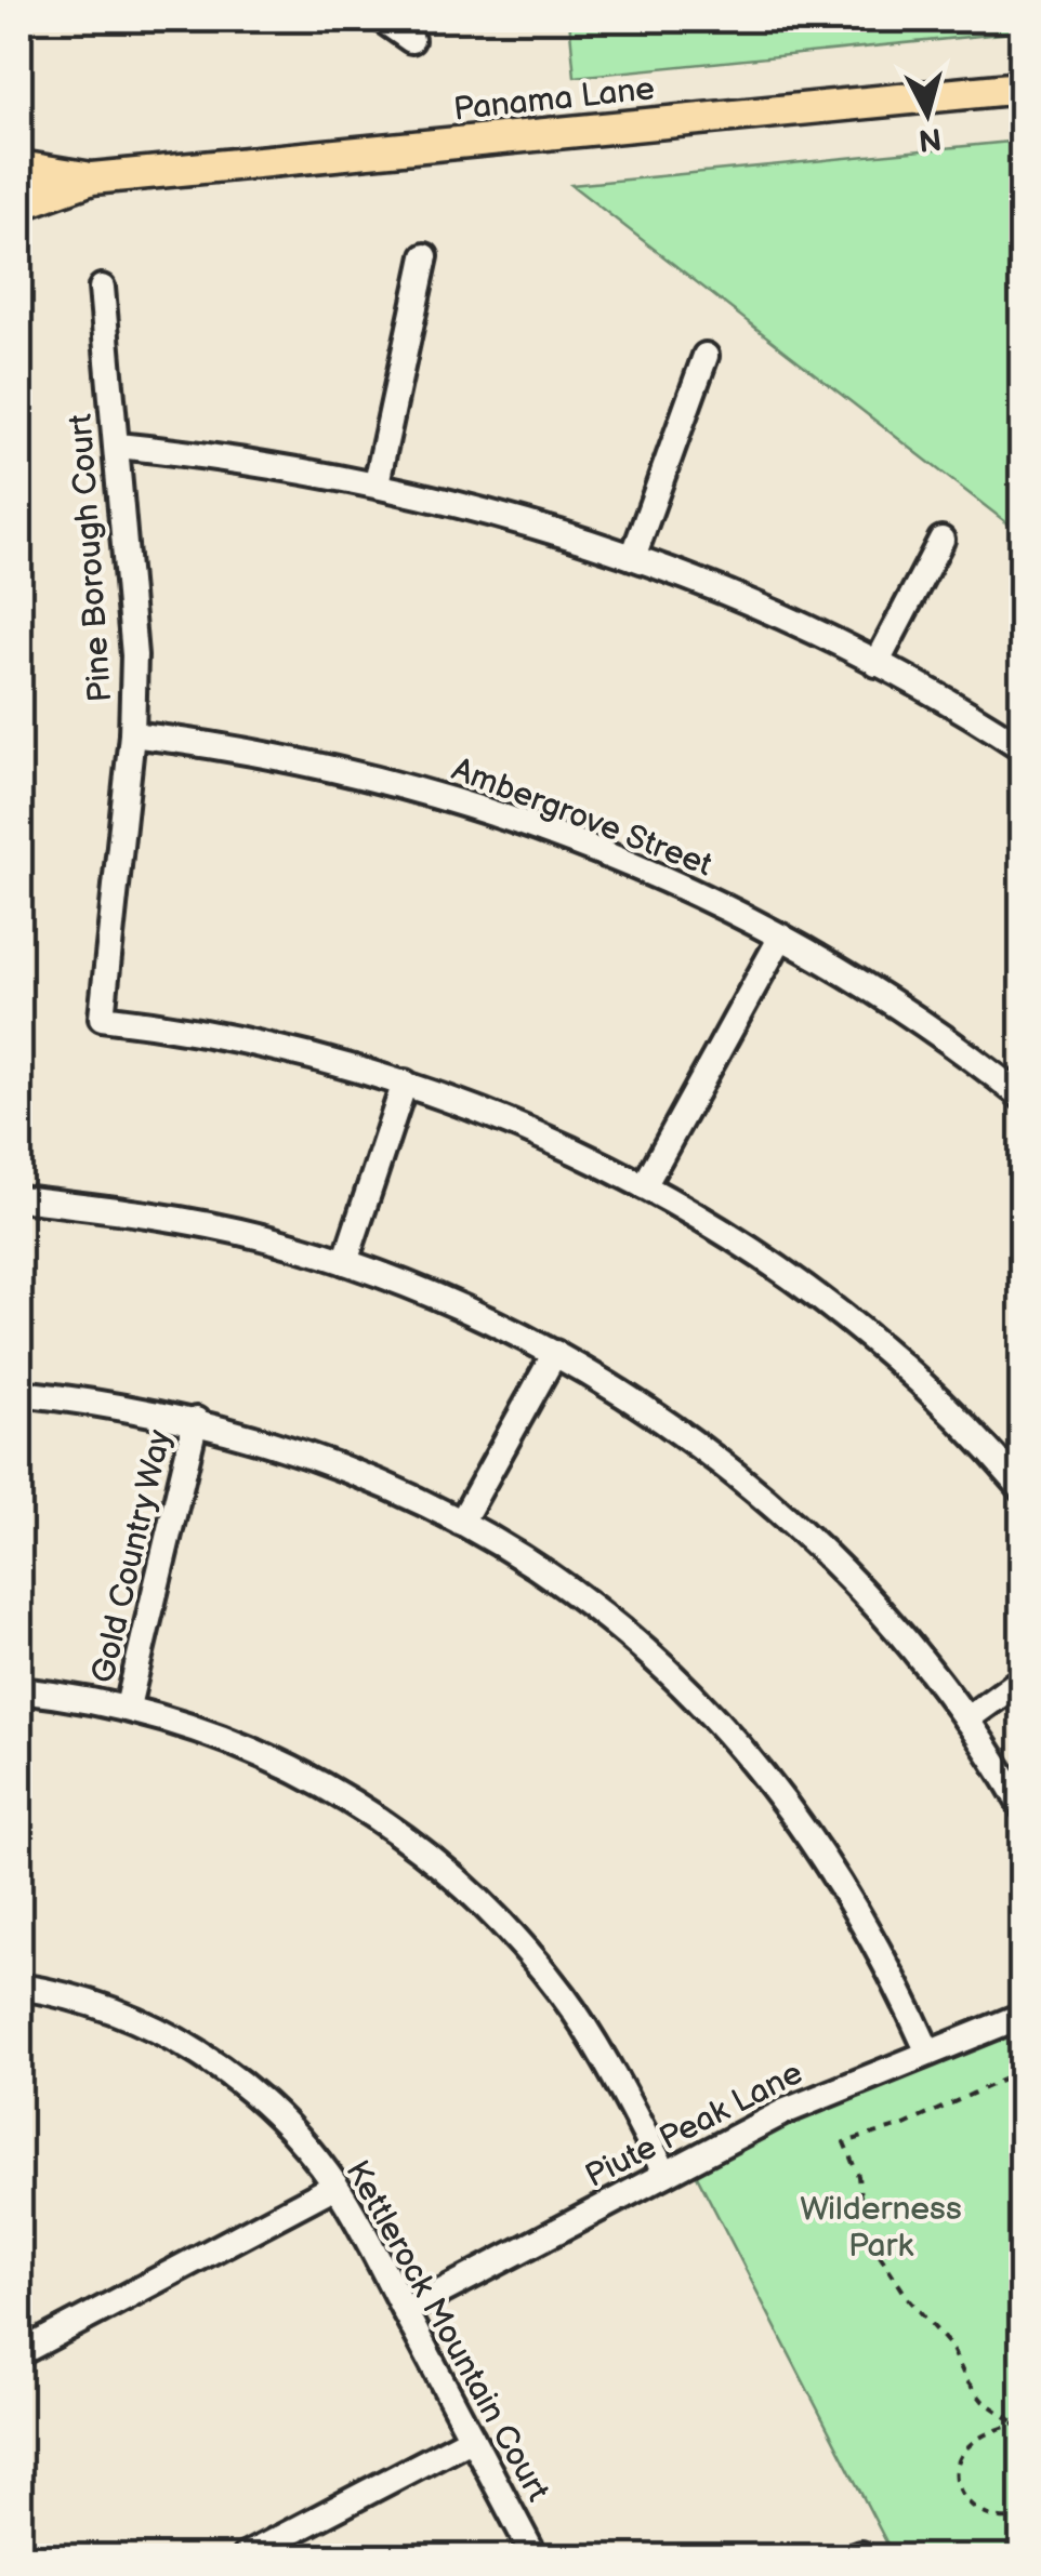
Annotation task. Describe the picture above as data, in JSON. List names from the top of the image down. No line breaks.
{"streets":{"main road":["Panama Lane"],"street":["Pine Borough Court","Ambergrove Street","Gold Country Way","Piute Peak Lane","Kettlerock Mountain Court"]},"crossings":[["Pine Borough Court","Ambergrove Street"],["Piute Peak Lane","Kettlerock Mountain Court"]],"parks":["Wilderness Park"],"north":"bottom"}
